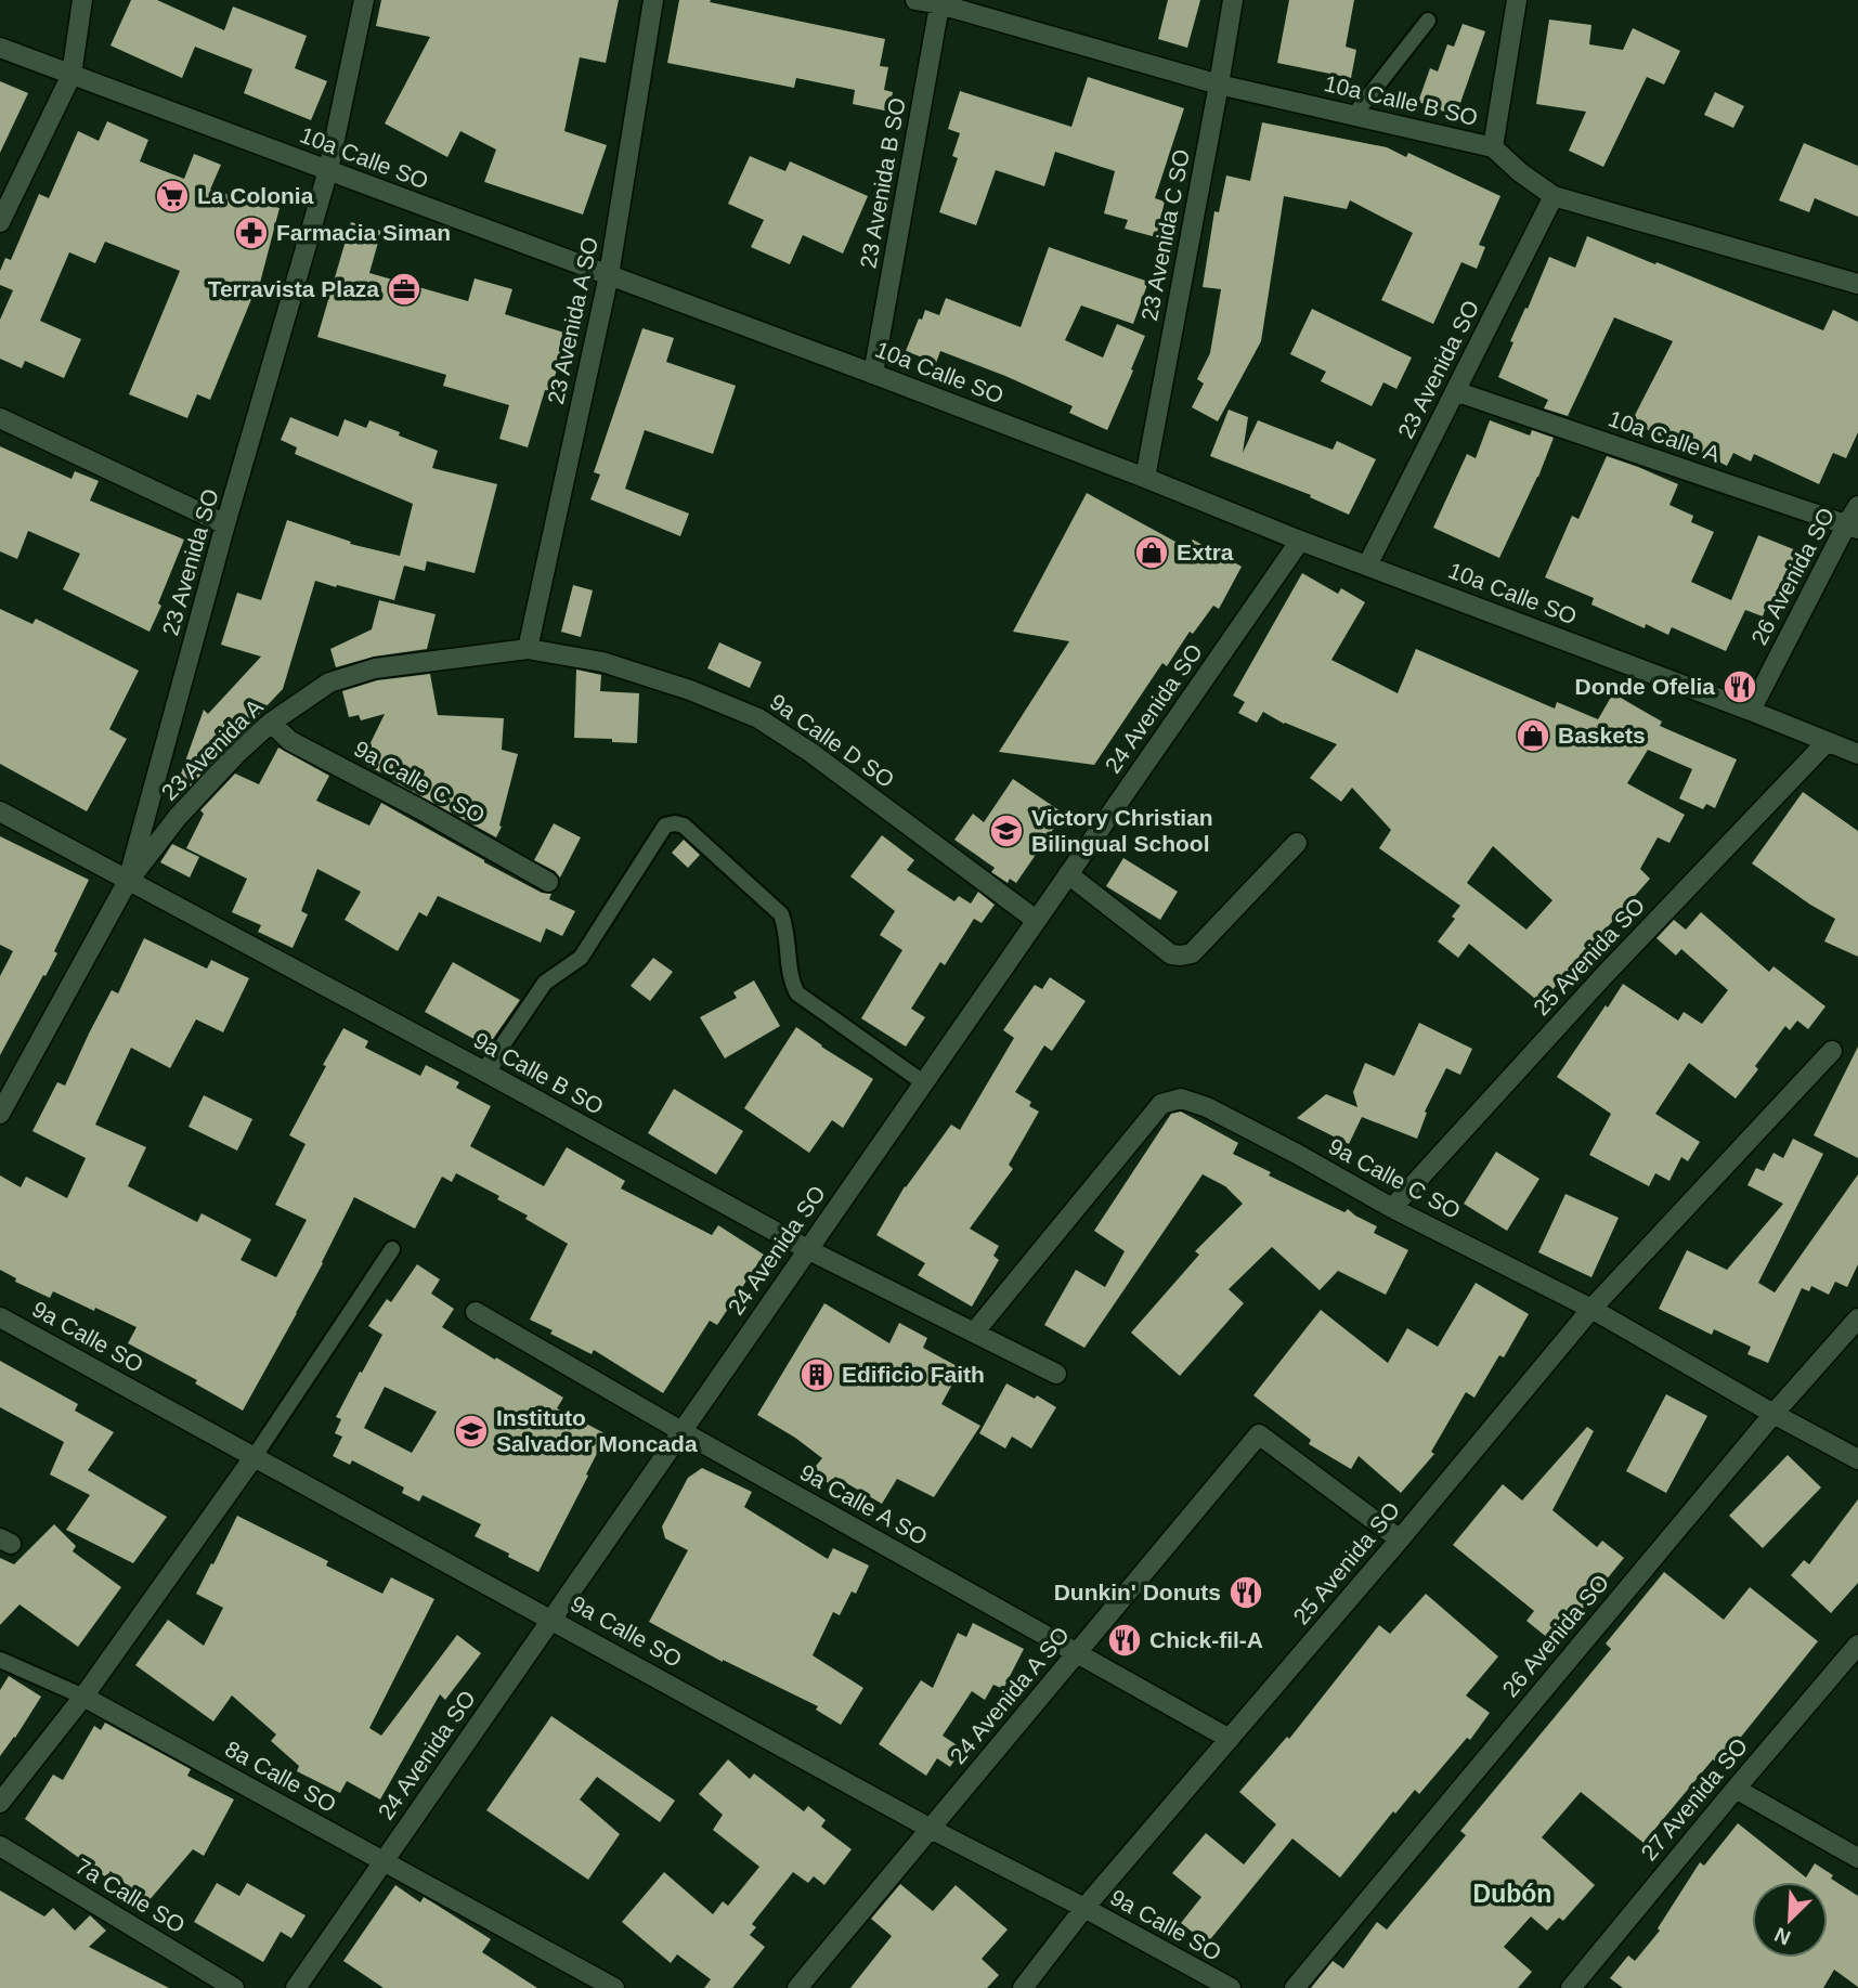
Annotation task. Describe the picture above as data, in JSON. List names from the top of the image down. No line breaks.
{"streets":{"street":["10a Calle B SO","10a Calle SO","23 Avenida B SO","23 Avenida C SO","23 Avenida A SO","23 Avenida SO","10a Calle A","26 Avenida SO","24 Avenida SO","9a Calle D SO","23 Avenida A","9a Calle C SO","25 Avenida SO","9a Calle B SO","9a Calle SO","9a Calle A SO","24 Avenida A SO","8a Calle SO","27 Avenida SO","7a Calle SO"]},"crossings":[["10a Calle B SO","23 Avenida B SO"],["10a Calle B SO","23 Avenida C SO"],["10a Calle B SO","23 Avenida SO"],["10a Calle SO","23 Avenida B SO"],["10a Calle SO","23 Avenida C SO"],["10a Calle SO","23 Avenida A SO"],["10a Calle SO","23 Avenida SO"],["10a Calle SO","26 Avenida SO"],["10a Calle SO","24 Avenida SO"],["10a Calle SO","25 Avenida SO"],["23 Avenida A SO","9a Calle D SO"],["23 Avenida A SO","23 Avenida A"],["23 Avenida SO","10a Calle A"],["23 Avenida SO","23 Avenida A"],["23 Avenida SO","9a Calle B SO"],["10a Calle A","26 Avenida SO"],["26 Avenida SO","9a Calle C SO"],["24 Avenida SO","9a Calle D SO"],["24 Avenida SO","9a Calle B SO"],["24 Avenida SO","9a Calle SO"],["24 Avenida SO","9a Calle A SO"],["24 Avenida SO","8a Calle SO"],["9a Calle D SO","23 Avenida A"],["23 Avenida A","9a Calle C SO"],["23 Avenida A","9a Calle B SO"],["9a Calle C SO","25 Avenida SO"],["9a Calle C SO","9a Calle B SO"],["25 Avenida SO","9a Calle SO"],["25 Avenida SO","9a Calle A SO"],["25 Avenida SO","24 Avenida A SO"],["9a Calle SO","24 Avenida A SO"],["9a Calle A SO","24 Avenida A SO"]],"districts":["Dubón"],"places":{"supermarket":["La Colonia"],"pharmacy":["Farmacia Siman"],"office":["Terravista Plaza"],"shop":["Extra","Baskets"],"restaurant":["Donde Ofelia","Dunkin' Donuts","Chick-fil-A"],"school or university":["Victory Christian Bilingual School","Instituto Salvador Moncada"],"building":["Edificio Faith"]},"north":"bottom left"}
